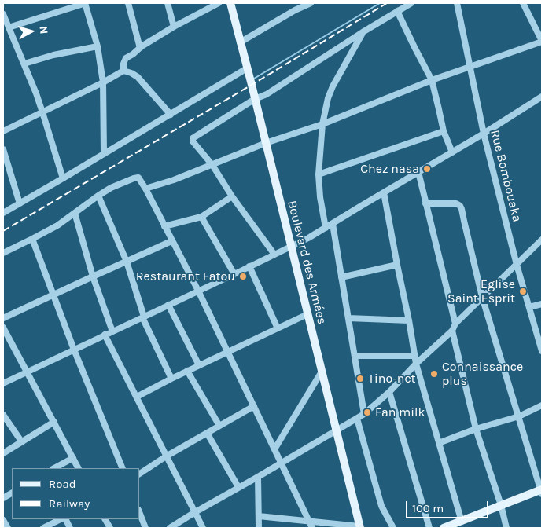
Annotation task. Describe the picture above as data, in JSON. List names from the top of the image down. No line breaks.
{"streets":{"main road":["Boulevard des Armées"],"street":["Rue Bombouaka"]},"places":["Chez nasa","Restaurant Fatou","Eglise Saint Esprit","Connaissance plus","Tino-net","Fan milk"],"legend":["Road","Railway"],"scale_bar":"100 m","north":"right"}
